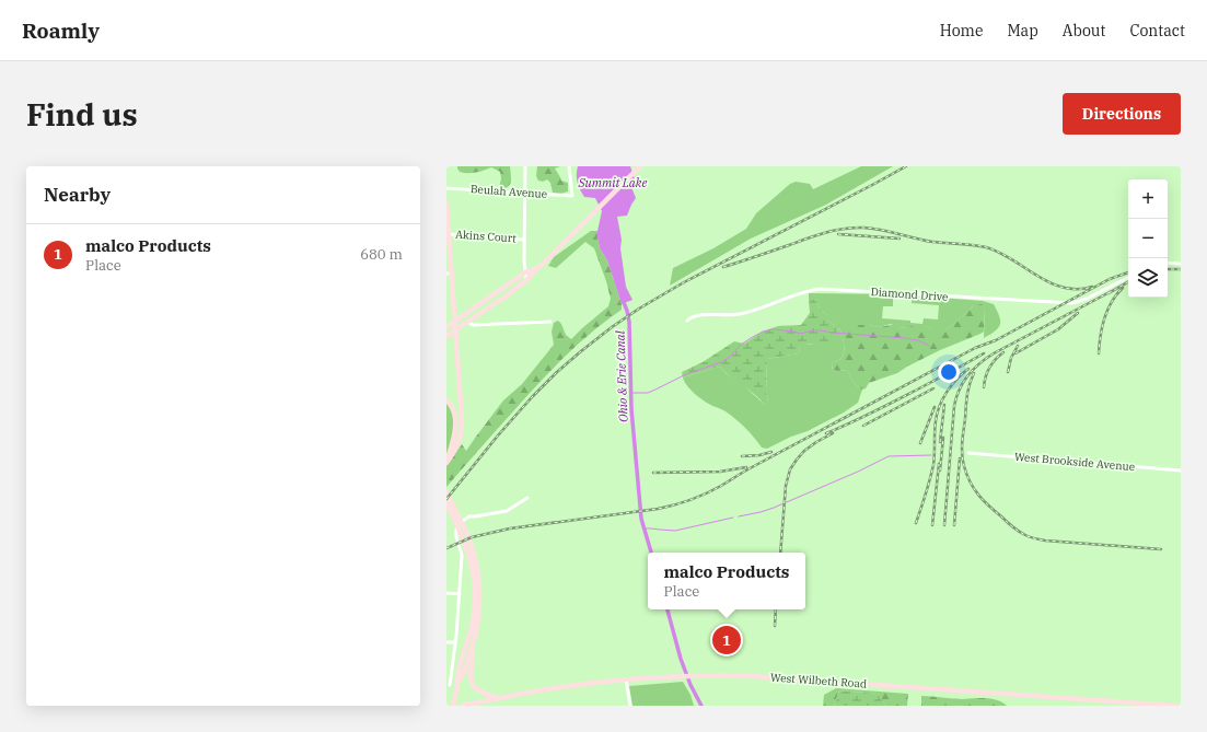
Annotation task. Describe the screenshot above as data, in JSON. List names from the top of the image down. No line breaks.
{"streets":{"main road":["West Wilbeth Road"],"street":["Beulah Avenue","Akins Court","Diamond Drive","West Brookside Avenue"]},"water":["Summit Lake","Ohio & Erie Canal"],"page":{"header":"Roamly","nav":["Home","Map","About","Contact"],"buttons":"Directions","title":"Find us","heading":"Nearby","map_buttons":["+","−"],"list":[{"mark":"1","name":"malco Products","note":"Place","value":"680 m"}],"popup":["malco Products","Place"],"pins":"1"}}
